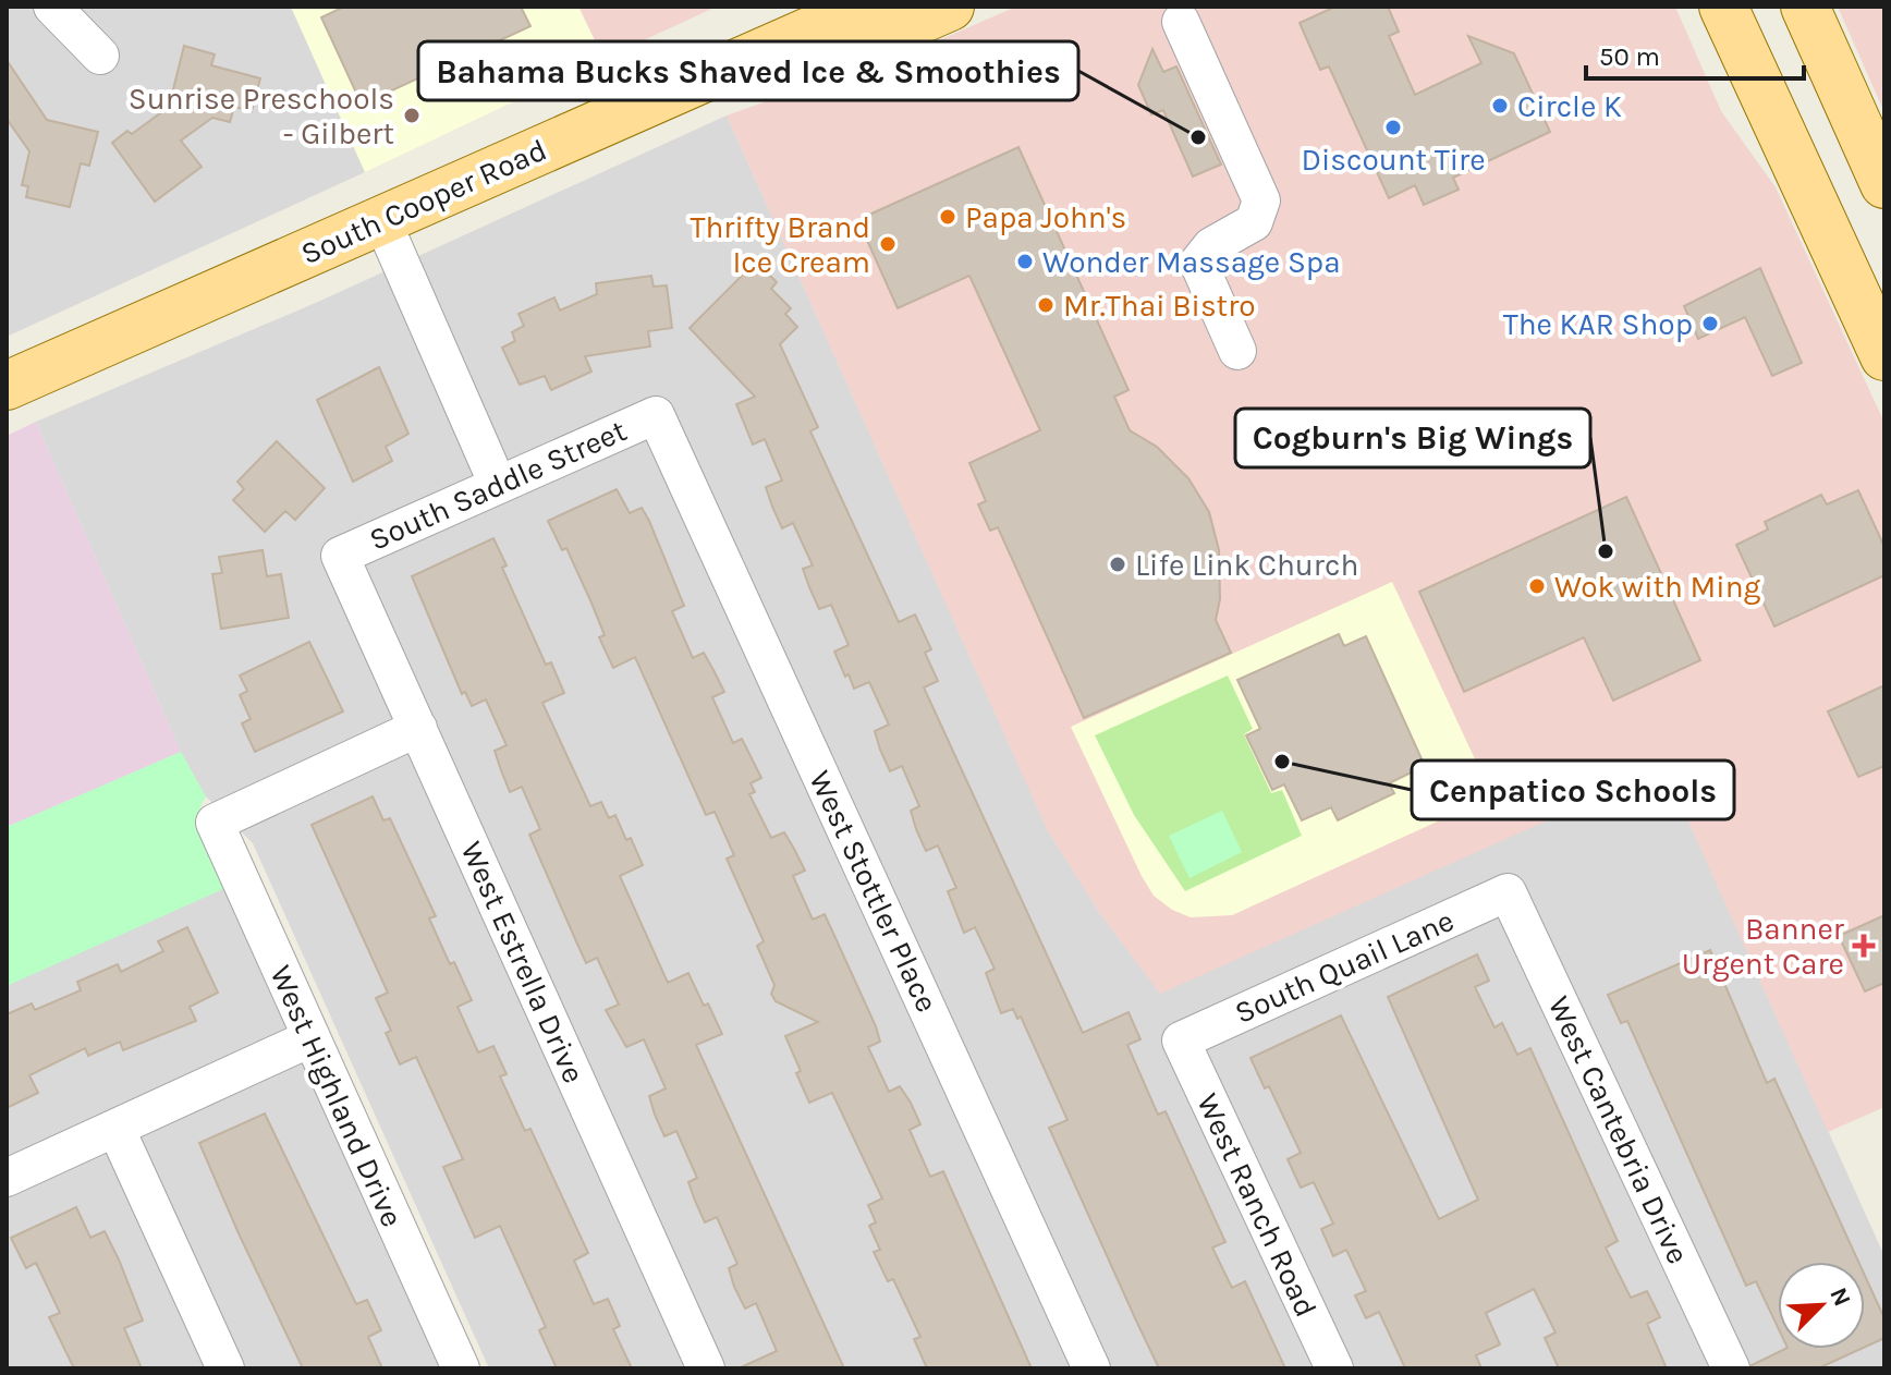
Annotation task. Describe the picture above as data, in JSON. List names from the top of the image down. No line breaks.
{"streets":{"main road":["South Cooper Road"],"street":["South Saddle Street","West Stottler Place","West Estrella Drive","South Quail Lane","West Highland Drive","West Cantebria Drive","West Ranch Road"]},"crossings":[["South Saddle Street","West Stottler Place"],["South Saddle Street","West Estrella Drive"],["West Estrella Drive","West Highland Drive"],["South Quail Lane","West Cantebria Drive"],["South Quail Lane","West Ranch Road"]],"places":{"other":["Circle K","Sunrise Preschools - Gilbert","Discount Tire","Bahama Bucks Shaved Ice & Smoothies","Papa John's","Thrifty Brand Ice Cream","Wonder Massage Spa","Mr.Thai Bistro","The KAR Shop","Cogburn's Big Wings","Life Link Church","Wok with Ming","Cenpatico Schools"],"health":["Banner Urgent Care"]},"scale_bar":"50 m","north":"top right"}
